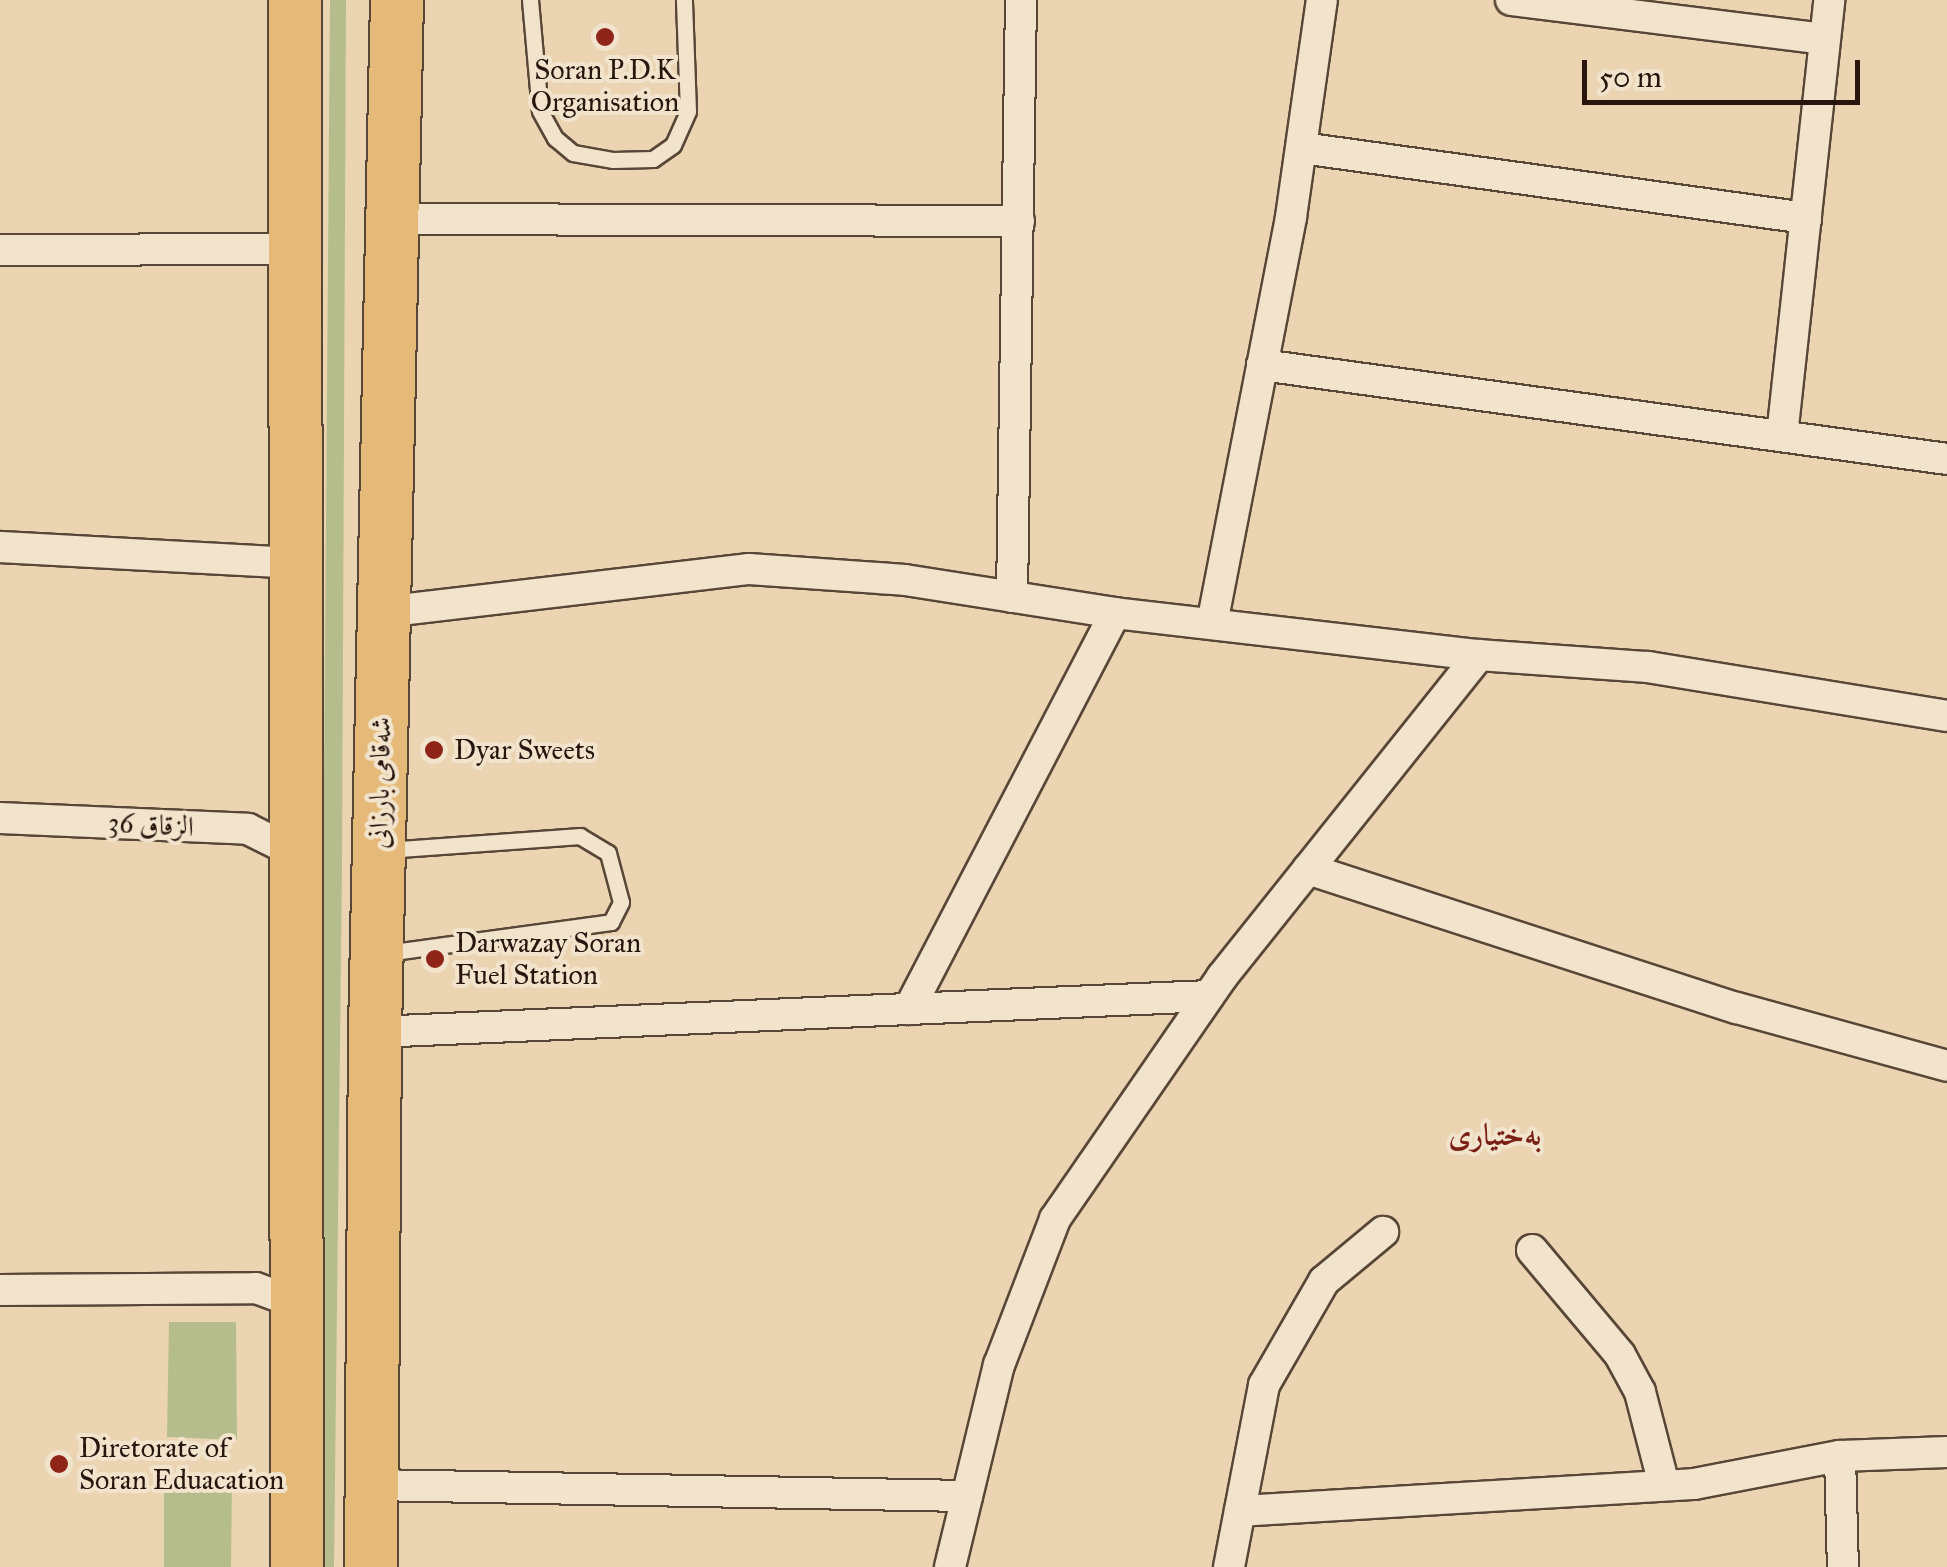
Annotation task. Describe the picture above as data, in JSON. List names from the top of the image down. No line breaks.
{"streets":{"highway":["شەقامی بارزانی"],"street":["الزقاق 36"]},"districts":["بەختیاری"],"places":["Soran P.D.K Organisation","Dyar Sweets","Darwazay Soran Fuel Station","Diretorate of Soran Eduacation"],"scale_bar":"50 m"}
